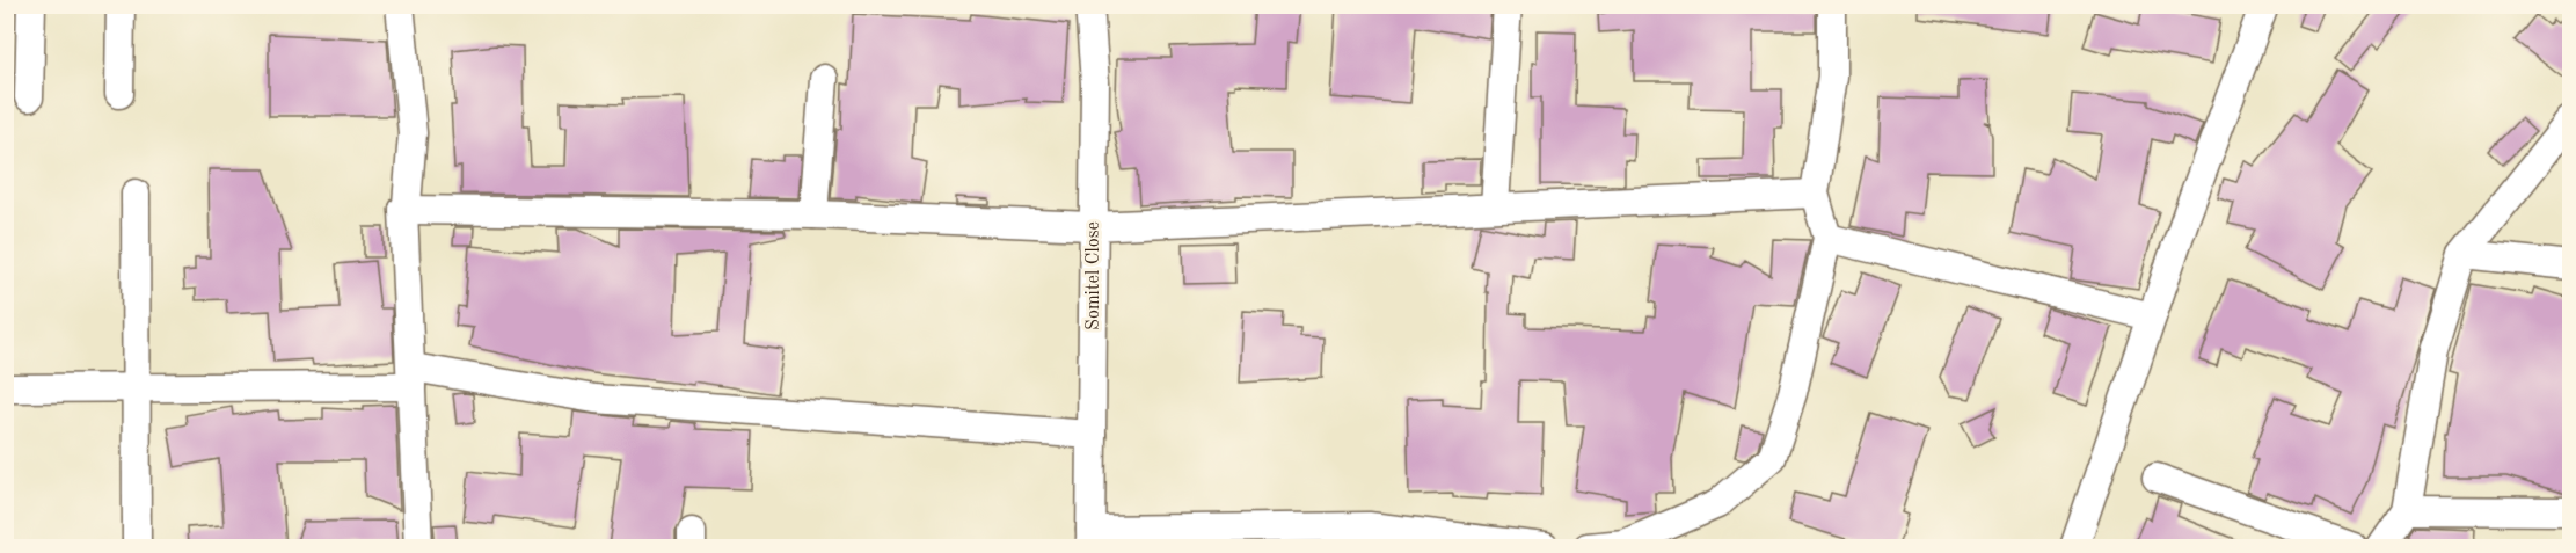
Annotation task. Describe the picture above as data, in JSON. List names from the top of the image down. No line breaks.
{"streets":{"street":["Somitel Close"]}}
